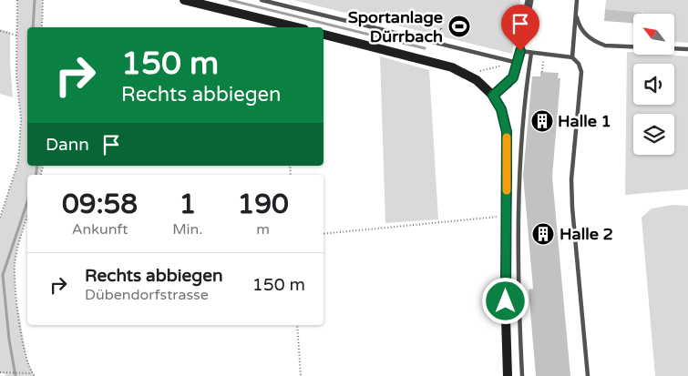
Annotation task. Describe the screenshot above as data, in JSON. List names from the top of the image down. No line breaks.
{"places":{"sports":["Sportanlage Dürrbach"],"building":["Halle 1","Halle 2"]},"north":"top left","page":{"turn":["150 m","Rechts abbiegen"],"then":"Dann","eta":["09:58","Ankunft","1","Min.","190","m"],"list":[{"name":"Rechts abbiegen","note":"Dübendorfstrasse","value":"150 m"}]}}
